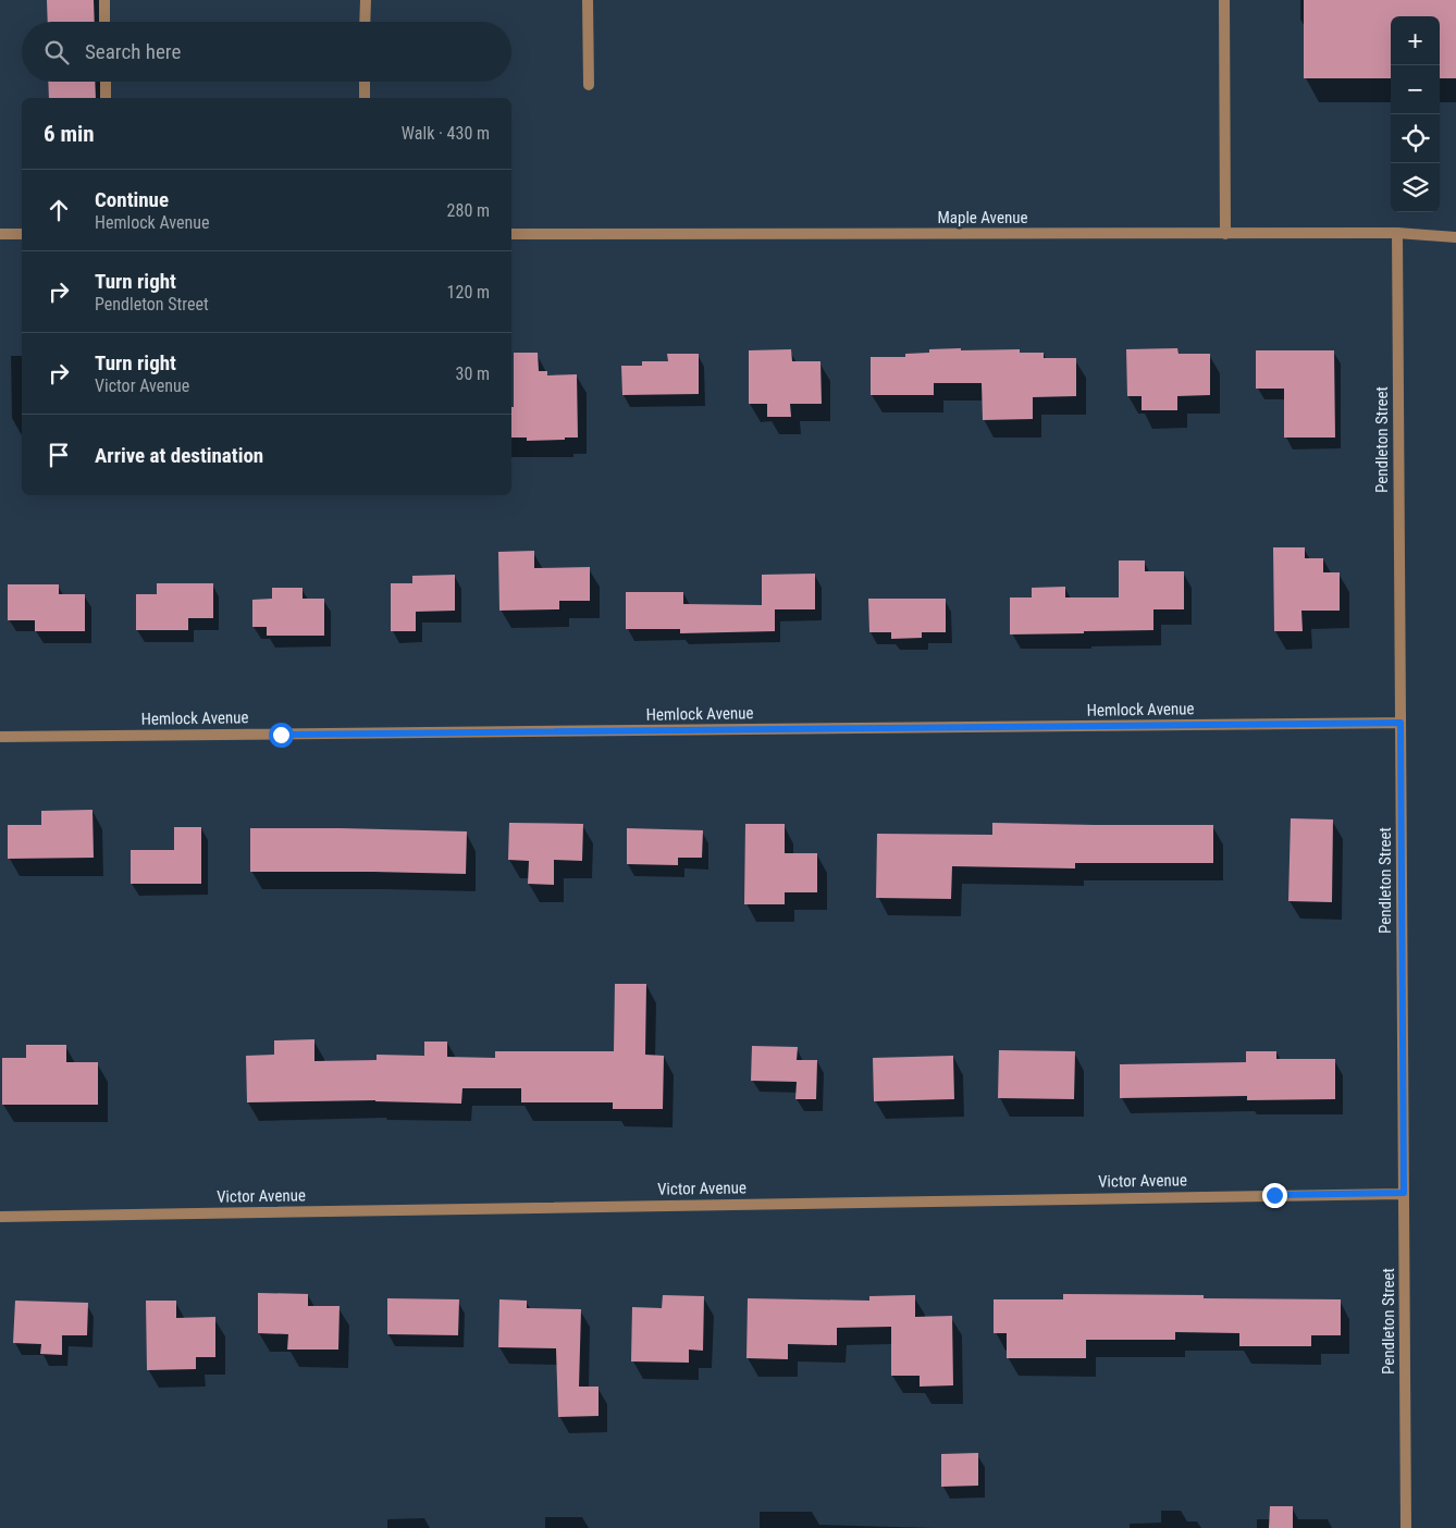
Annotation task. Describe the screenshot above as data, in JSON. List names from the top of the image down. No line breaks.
{"streets":{"street":["Maple Avenue","Pendleton Street","Hemlock Avenue","Victor Avenue"]},"crossings":[["Maple Avenue","Pendleton Street"],["Pendleton Street","Hemlock Avenue"],["Pendleton Street","Victor Avenue"]],"page":{"map_buttons":["+","−"],"search":"Search here","heading":["6 min","Walk · 430 m"],"list":[["Continue","Hemlock Avenue","280 m"],["Turn right","Pendleton Street","120 m"],["Turn right","Victor Avenue","30 m"],"Arrive at destination"]}}
